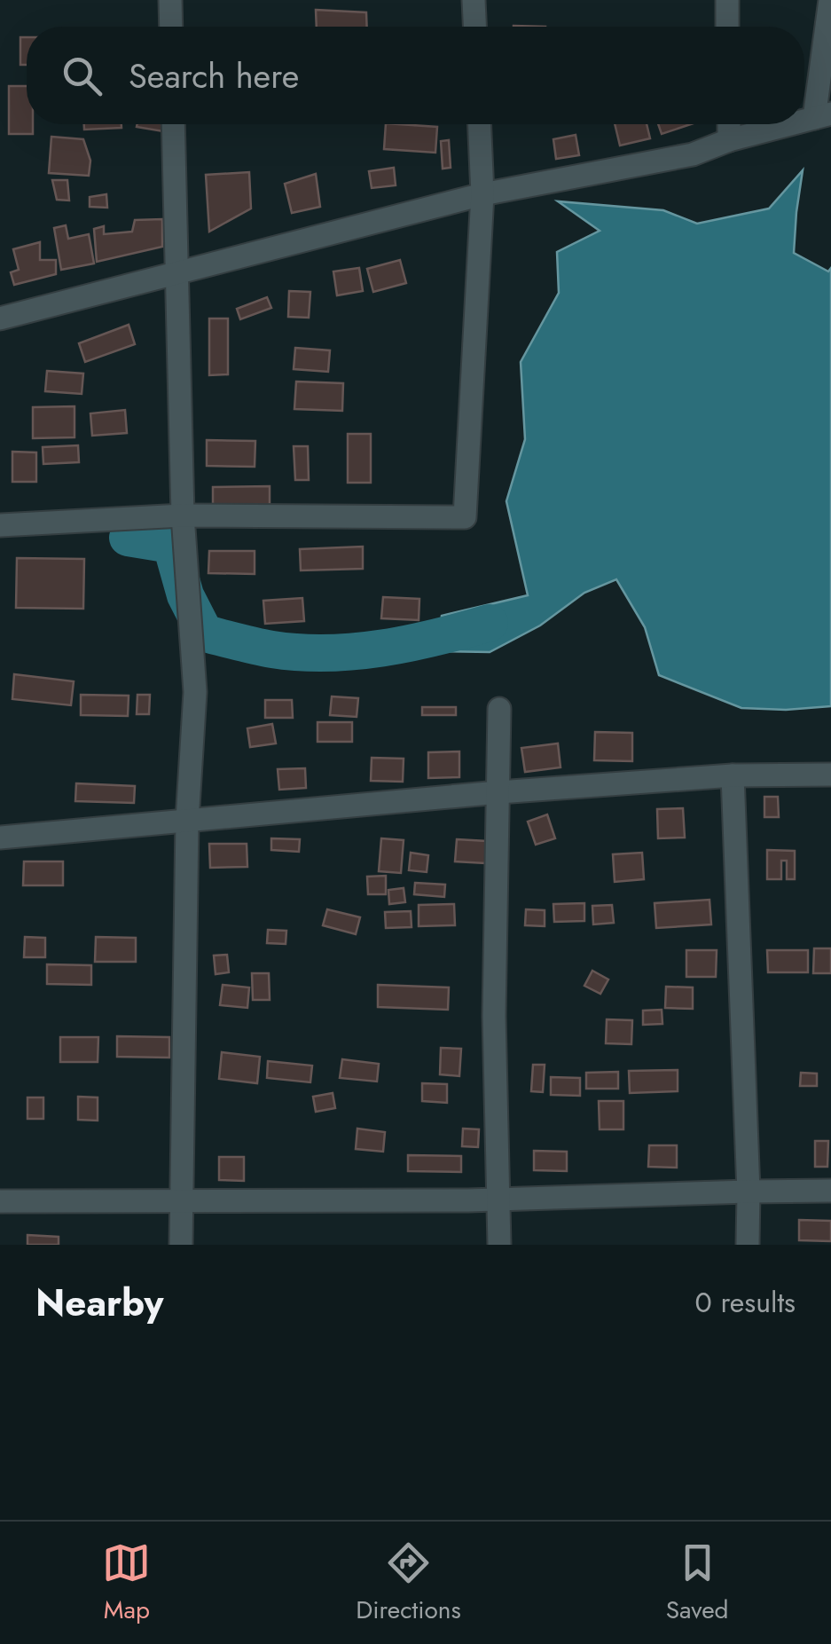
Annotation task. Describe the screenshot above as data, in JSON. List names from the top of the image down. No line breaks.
{"page":{"search":"Search here","heading":["Nearby","0 results"],"nav":["Map","Directions","Saved"]}}
